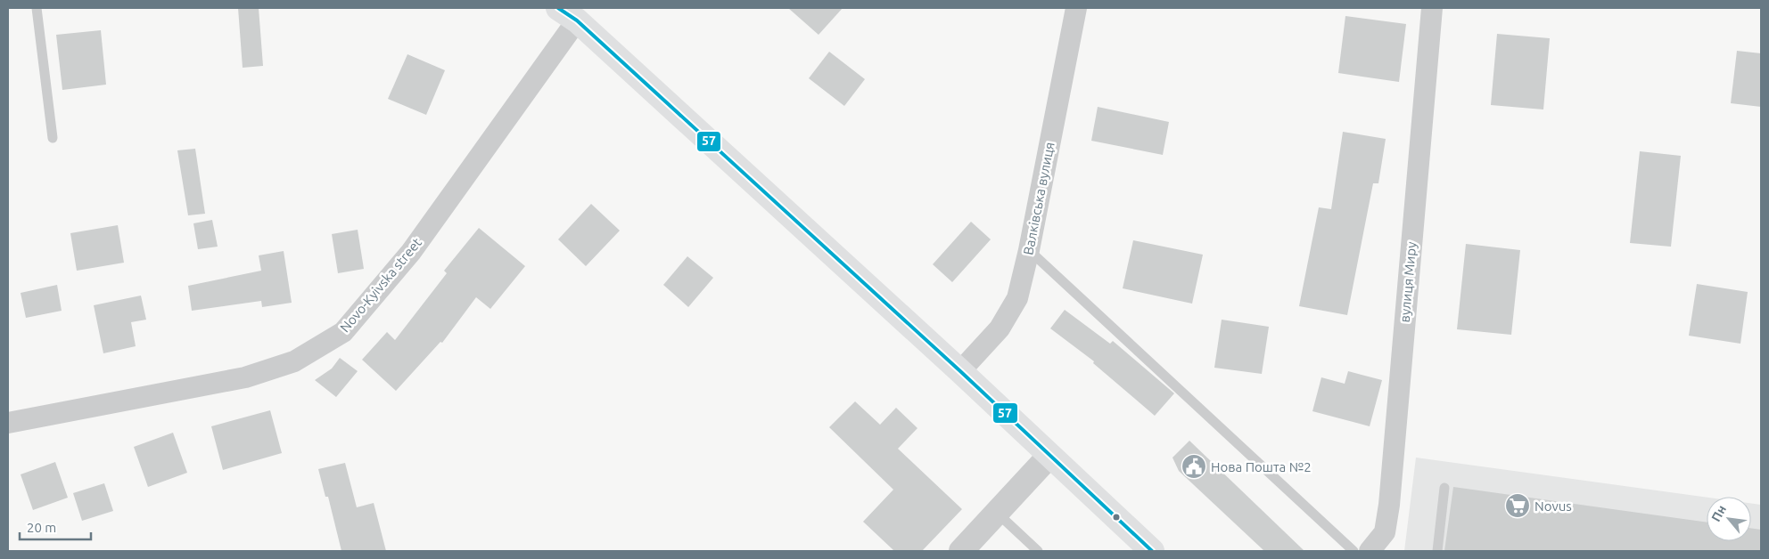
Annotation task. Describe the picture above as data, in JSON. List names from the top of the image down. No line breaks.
{"streets":{"street":["Валківська вулиця","вулиця Миру","Novo-Kyivska street"]},"places":{"public building":["Нова Пошта №2"],"supermarket":["Novus"]},"lines":["transit line 57"],"scale_bar":"20 m","north":"top left"}
